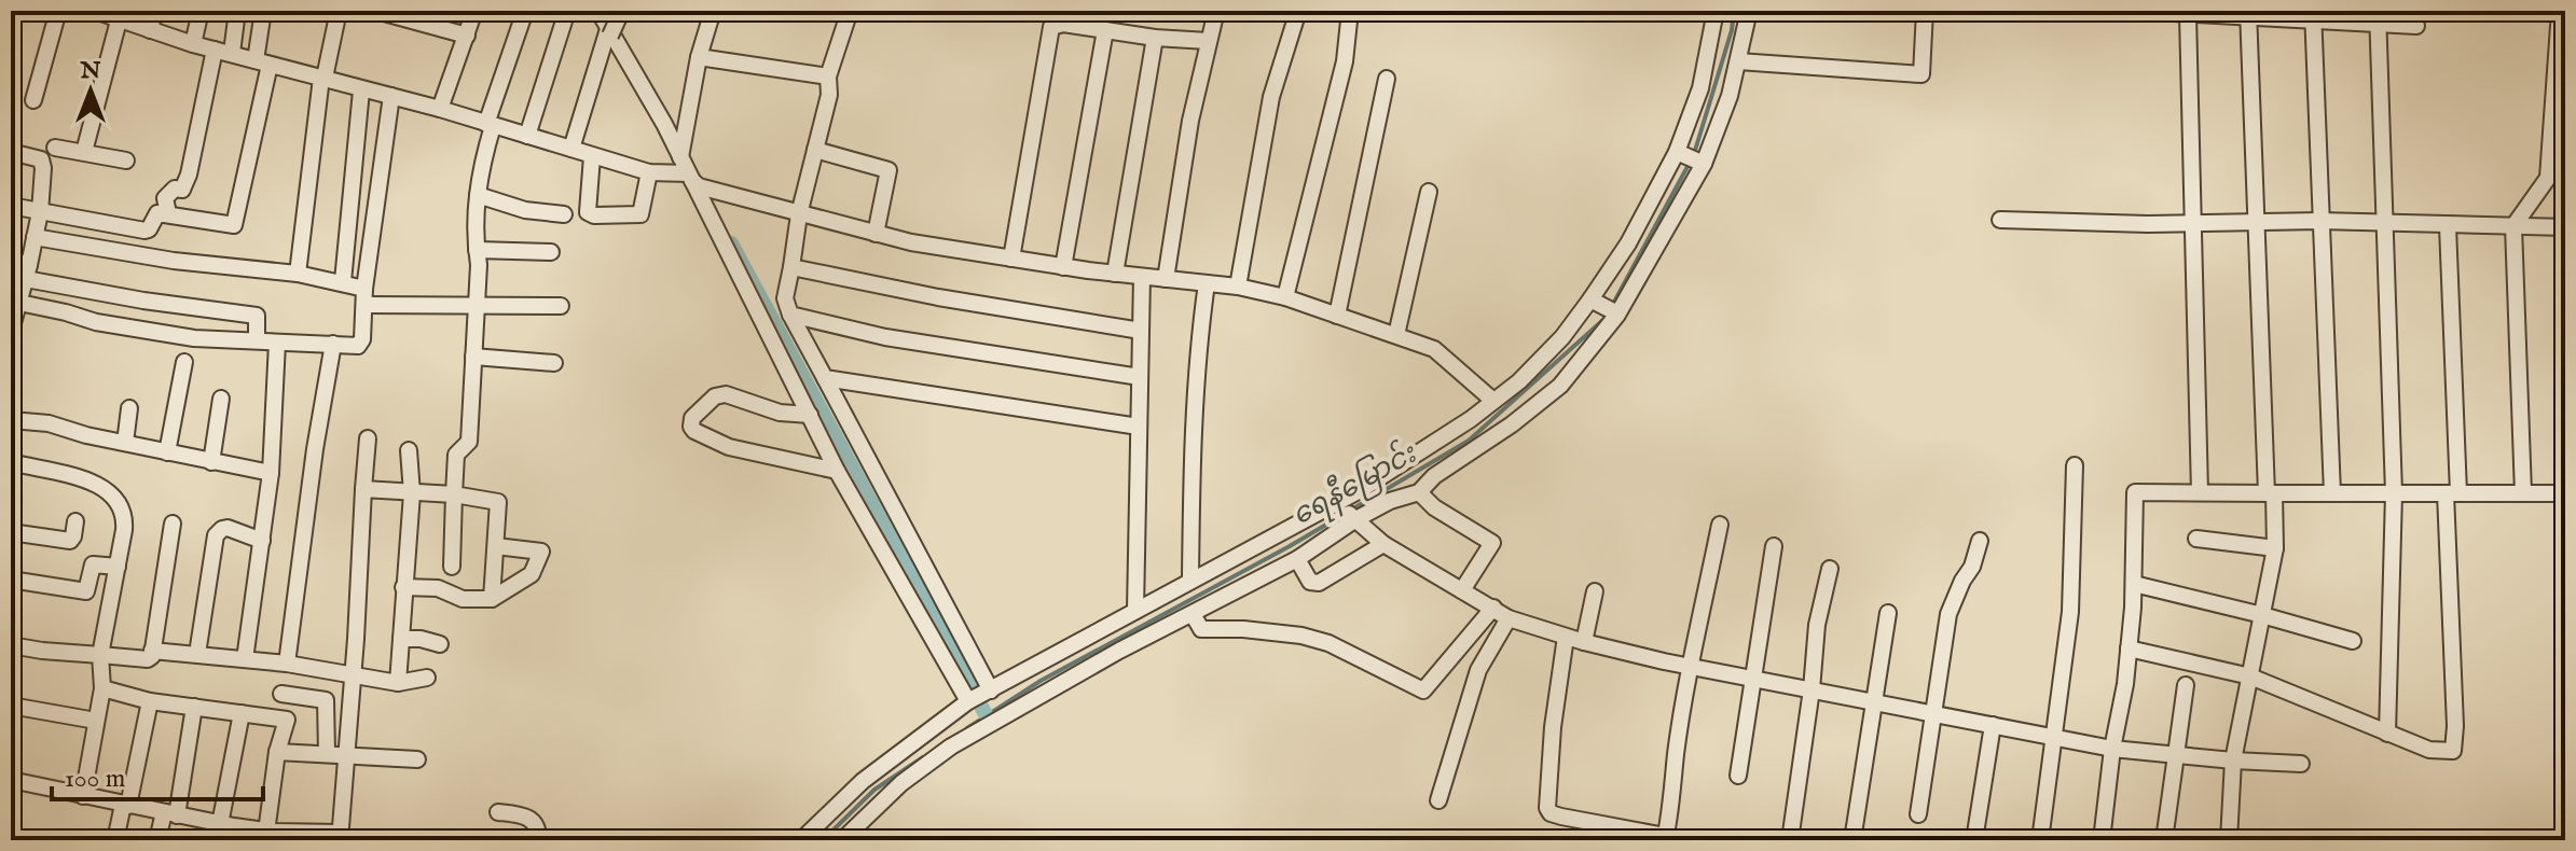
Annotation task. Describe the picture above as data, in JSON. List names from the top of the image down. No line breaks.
{"water":["ရေနီမြောင်း"],"scale_bar":"100 m","north":"top"}
